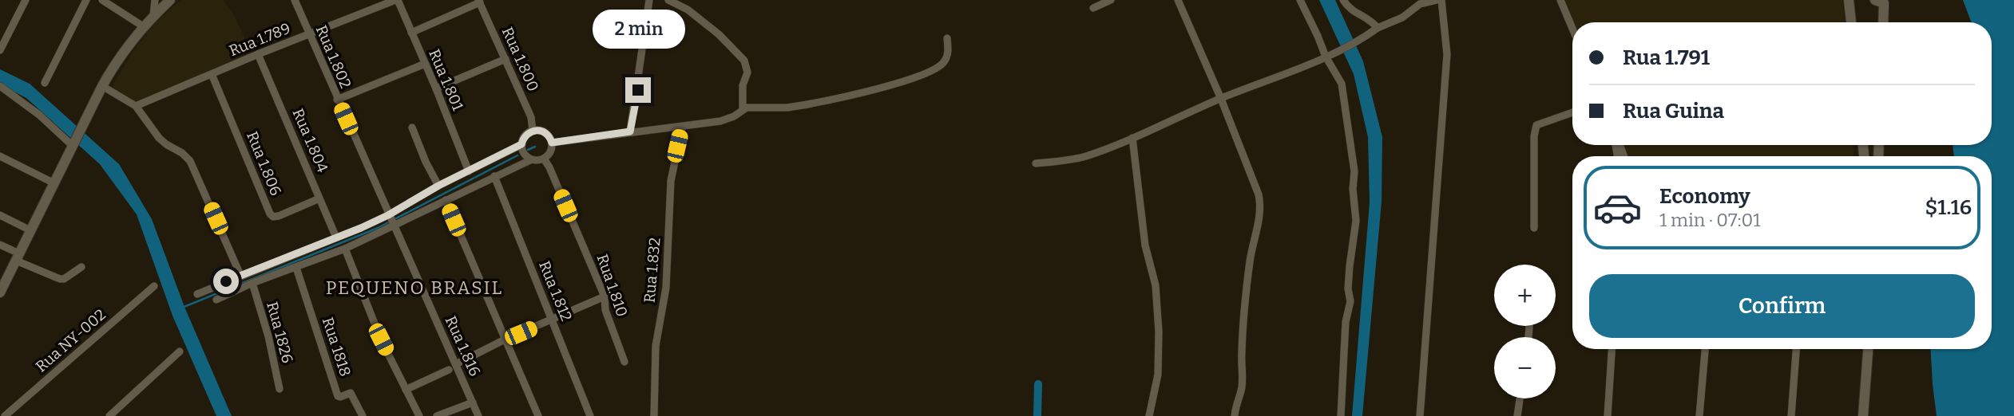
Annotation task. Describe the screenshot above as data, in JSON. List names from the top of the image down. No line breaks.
{"streets":{"street":["Rua 1.789","Rua 1.802","Rua 1.800","Rua 1.801","Rua 1.804","Rua 1.806","Rua 1.832","Rua 1.810","Rua 1.812","Rua 1826","Rua NY-002","Rua 1.816","Rua 1818"]},"crossings":[["Rua 1.789","Rua 1.802"],["Rua 1.789","Rua 1.801"],["Rua 1.789","Rua 1.804"],["Rua 1.789","Rua 1.806"],["Rua 1.802","Rua 1.816"],["Rua 1.800","Rua 1.810"],["Rua 1.804","Rua 1.806"]],"districts":["PEQUENO BRASIL"],"page":{"bubble":"2 min","banner":["Rua 1.791","Rua Guina"],"list":[{"name":"Economy","note":"1 min · 07:01","value":"$1.16"}],"buttons":"Confirm","map_buttons":["+","−"]}}
